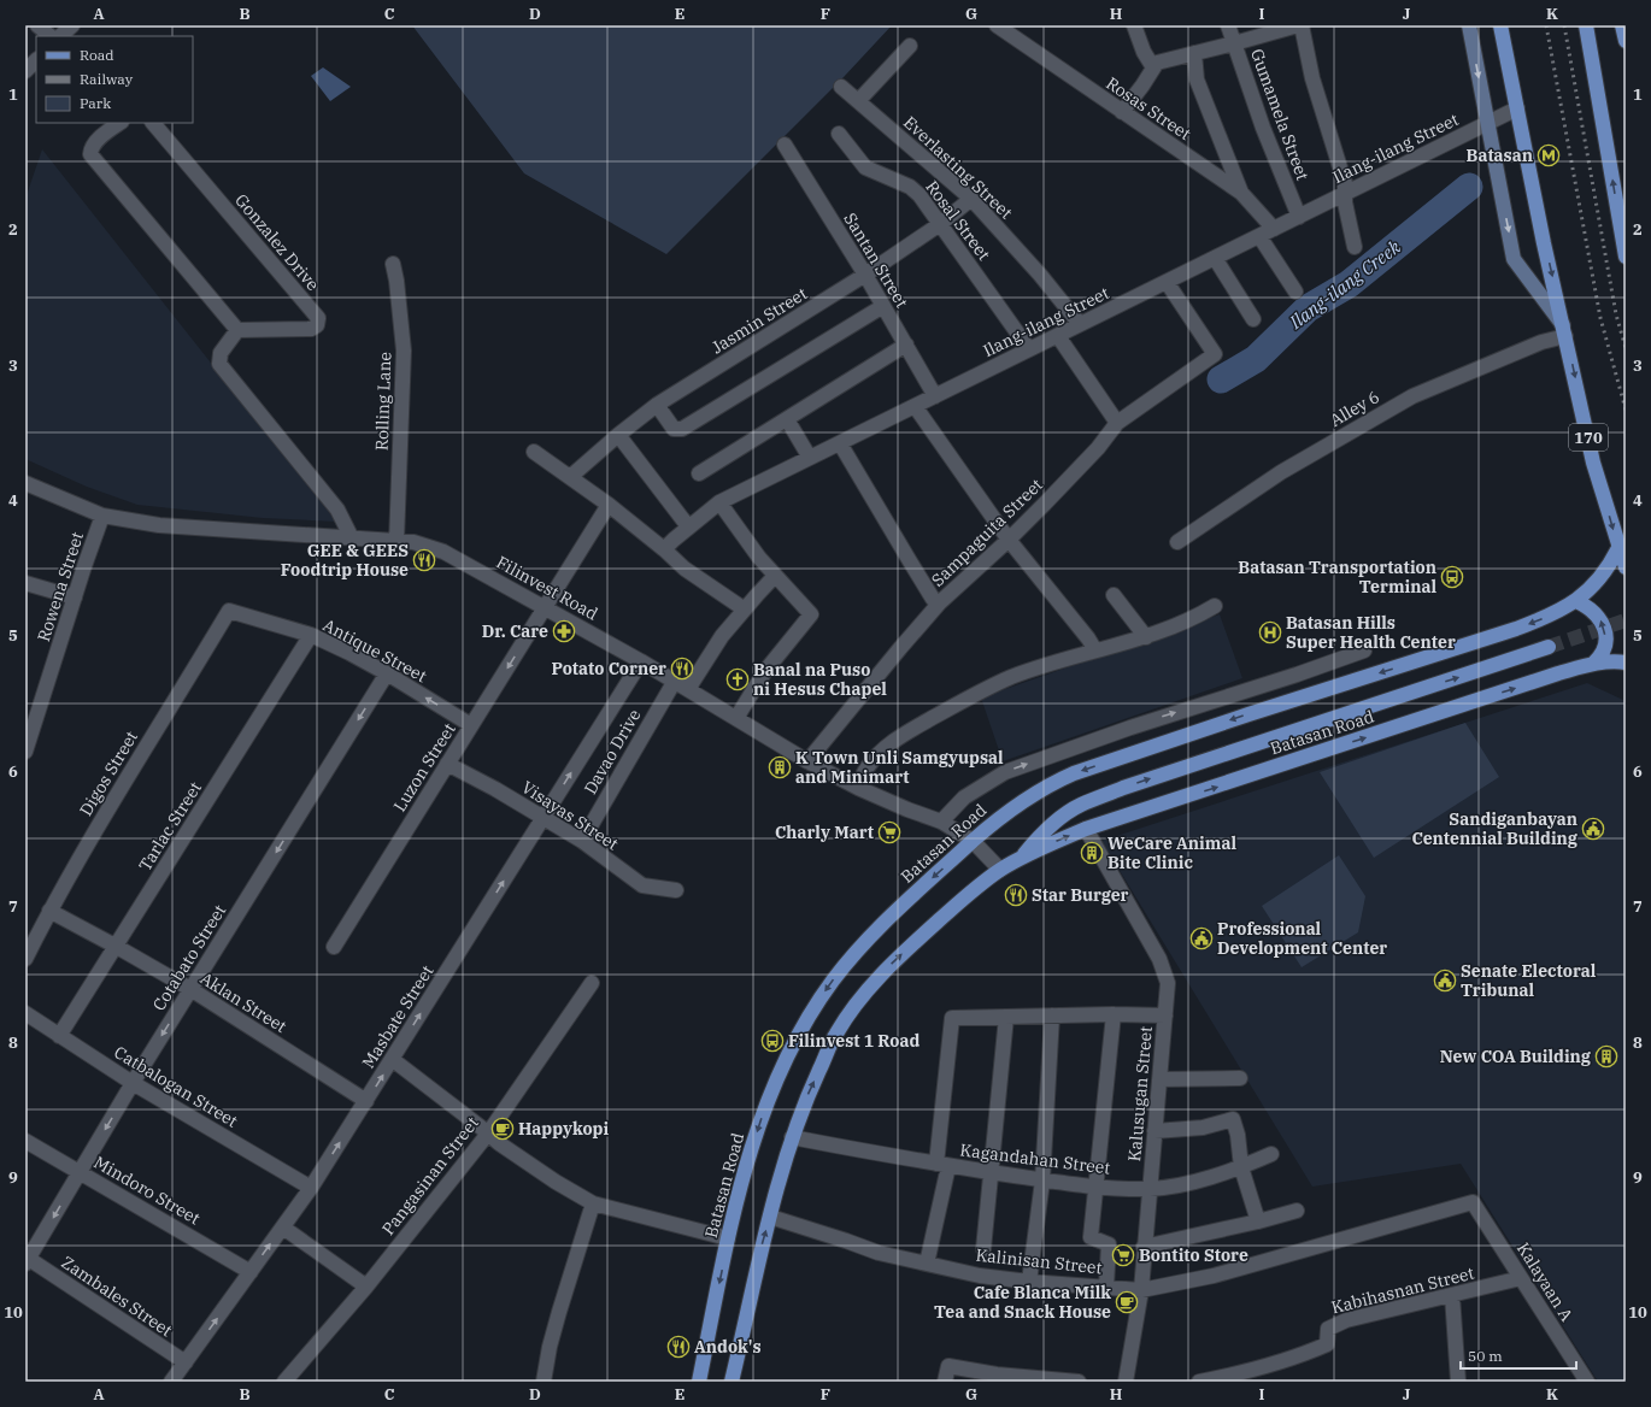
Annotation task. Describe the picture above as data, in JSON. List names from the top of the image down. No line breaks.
{"streets":{"main road":["170","Batasan Road"],"street":["Rosas Street","Gumamela Street","Ilang-ilang Street","Everlasting Street","Rosal Street","Gonzalez Drive","Santan Street","Jasmin Street","Rolling Lane","Alley 6","Sampaguita Street","Rowena Street","Filinvest Road","Antique Street","Davao Drive","Luzon Street","Digos Street","Visayas Street","Tarlac Street","Cotabato Street","Aklan Street","Masbate Street","Catbalogan Street","Kalusugan Street","Kagandahan Street","Pangasinan Street","Mindoro Street","Kalinisan Street","Kalayaan A","Kabihasnan Street","Zambales Street"]},"crossings":[["Rosas Street","Ilang-ilang Street"],["Gumamela Street","Ilang-ilang Street"],["Ilang-ilang Street","Everlasting Street"],["Ilang-ilang Street","Rosal Street"],["Ilang-ilang Street","Santan Street"],["Ilang-ilang Street","170"],["Ilang-ilang Street","Sampaguita Street"],["Everlasting Street","Jasmin Street"],["Rosal Street","Jasmin Street"],["Santan Street","Jasmin Street"],["Rolling Lane","Filinvest Road"],["Alley 6","170"],["170","Batasan Road"],["Sampaguita Street","Filinvest Road"],["Rowena Street","Filinvest Road"],["Filinvest Road","Batasan Road"],["Filinvest Road","Davao Drive"],["Filinvest Road","Luzon Street"],["Filinvest Road","Masbate Street"],["Antique Street","Luzon Street"],["Antique Street","Digos Street"],["Antique Street","Tarlac Street"],["Antique Street","Cotabato Street"],["Batasan Road","Kalusugan Street"],["Batasan Road","Kagandahan Street"],["Batasan Road","Kalinisan Street"],["Davao Drive","Visayas Street"],["Luzon Street","Visayas Street"],["Digos Street","Aklan Street"],["Visayas Street","Masbate Street"],["Tarlac Street","Aklan Street"],["Tarlac Street","Catbalogan Street"],["Cotabato Street","Aklan Street"],["Cotabato Street","Catbalogan Street"],["Cotabato Street","Mindoro Street"],["Cotabato Street","Zambales Street"],["Aklan Street","Masbate Street"],["Masbate Street","Catbalogan Street"],["Masbate Street","Mindoro Street"],["Masbate Street","Zambales Street"],["Kalusugan Street","Kagandahan Street"],["Kalusugan Street","Kalinisan Street"],["Kalinisan Street","Kalayaan A"],["Kalayaan A","Kabihasnan Street"]],"one_way":["Antique Street","Cotabato Street","Masbate Street"],"water":["Ilang-ilang Creek"],"places":{"metro station":["Batasan"],"restaurant":["GEE & GEES Foodtrip House","Potato Corner","Star Burger","Andok's"],"bus stop":["Batasan Transportation Terminal","Filinvest 1 Road"],"pharmacy":["Dr. Care"],"hospital":["Batasan Hills Super Health Center"],"church":["Banal na Puso ni Hesus Chapel"],"building":["K Town Unli Samgyupsal and Minimart","WeCare Animal Bite Clinic","New COA Building"],"public building":["Sandiganbayan Centennial Building","Professional Development Center","Senate Electoral Tribunal"],"supermarket":["Charly Mart","Bontito Store"],"cafe":["Happykopi","Cafe Blanca Milk Tea and Snack House"]},"legend":["Road","Railway","Park"],"scale_bar":"50 m","grid":{"columns":["A","B","C","D","E","F","G","H","I","J","K"],"rows":["1","2","3","4","5","6","7","8","9","10"]}}
